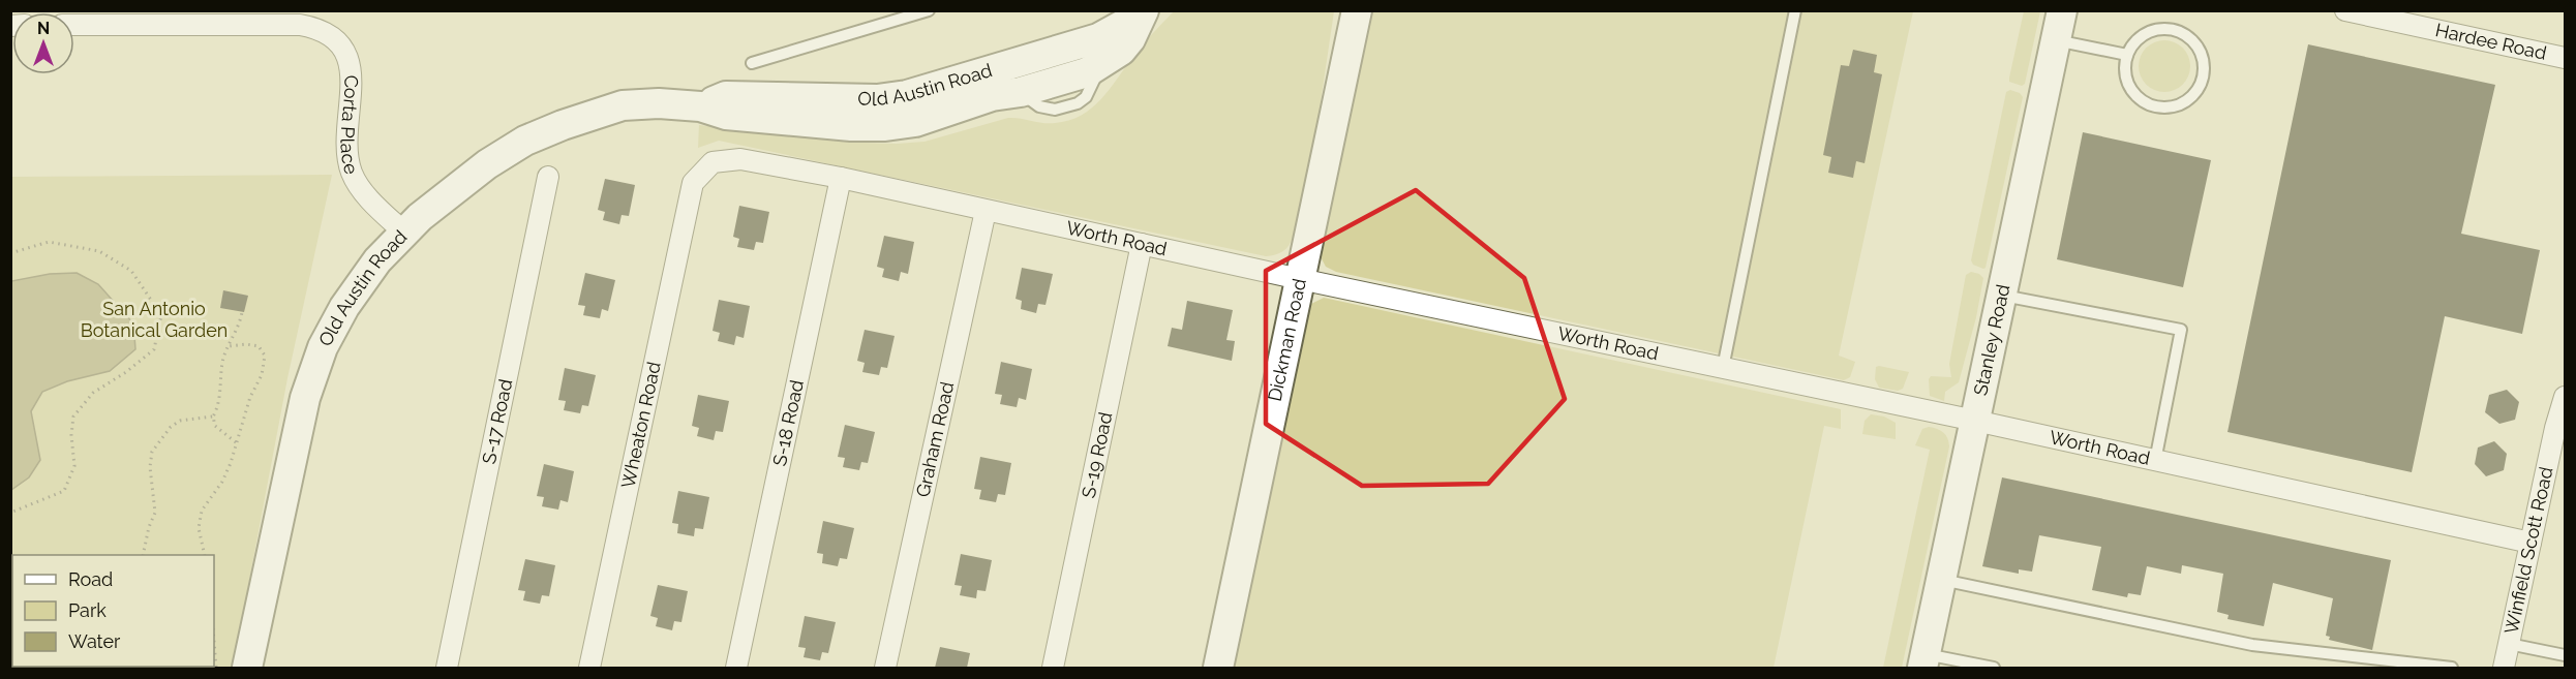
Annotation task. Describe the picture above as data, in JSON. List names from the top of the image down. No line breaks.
{"streets":{"street":["Hardee Road","Old Austin Road","Corta Place","Worth Road","Dickman Road","Stanley Road","S-17 Road","S-18 Road","Wheaton Road","Graham Road","S-19 Road","Winfield Scott Road"]},"crossings":[["Old Austin Road","Corta Place"],["Worth Road","Dickman Road"],["Worth Road","Stanley Road"],["Worth Road","S-18 Road"],["Worth Road","Wheaton Road"],["Worth Road","Graham Road"],["Worth Road","S-19 Road"],["Worth Road","Winfield Scott Road"]],"parks":["San Antonio Botanical Garden"],"legend":["Road","Park","Water"],"north":"top"}
